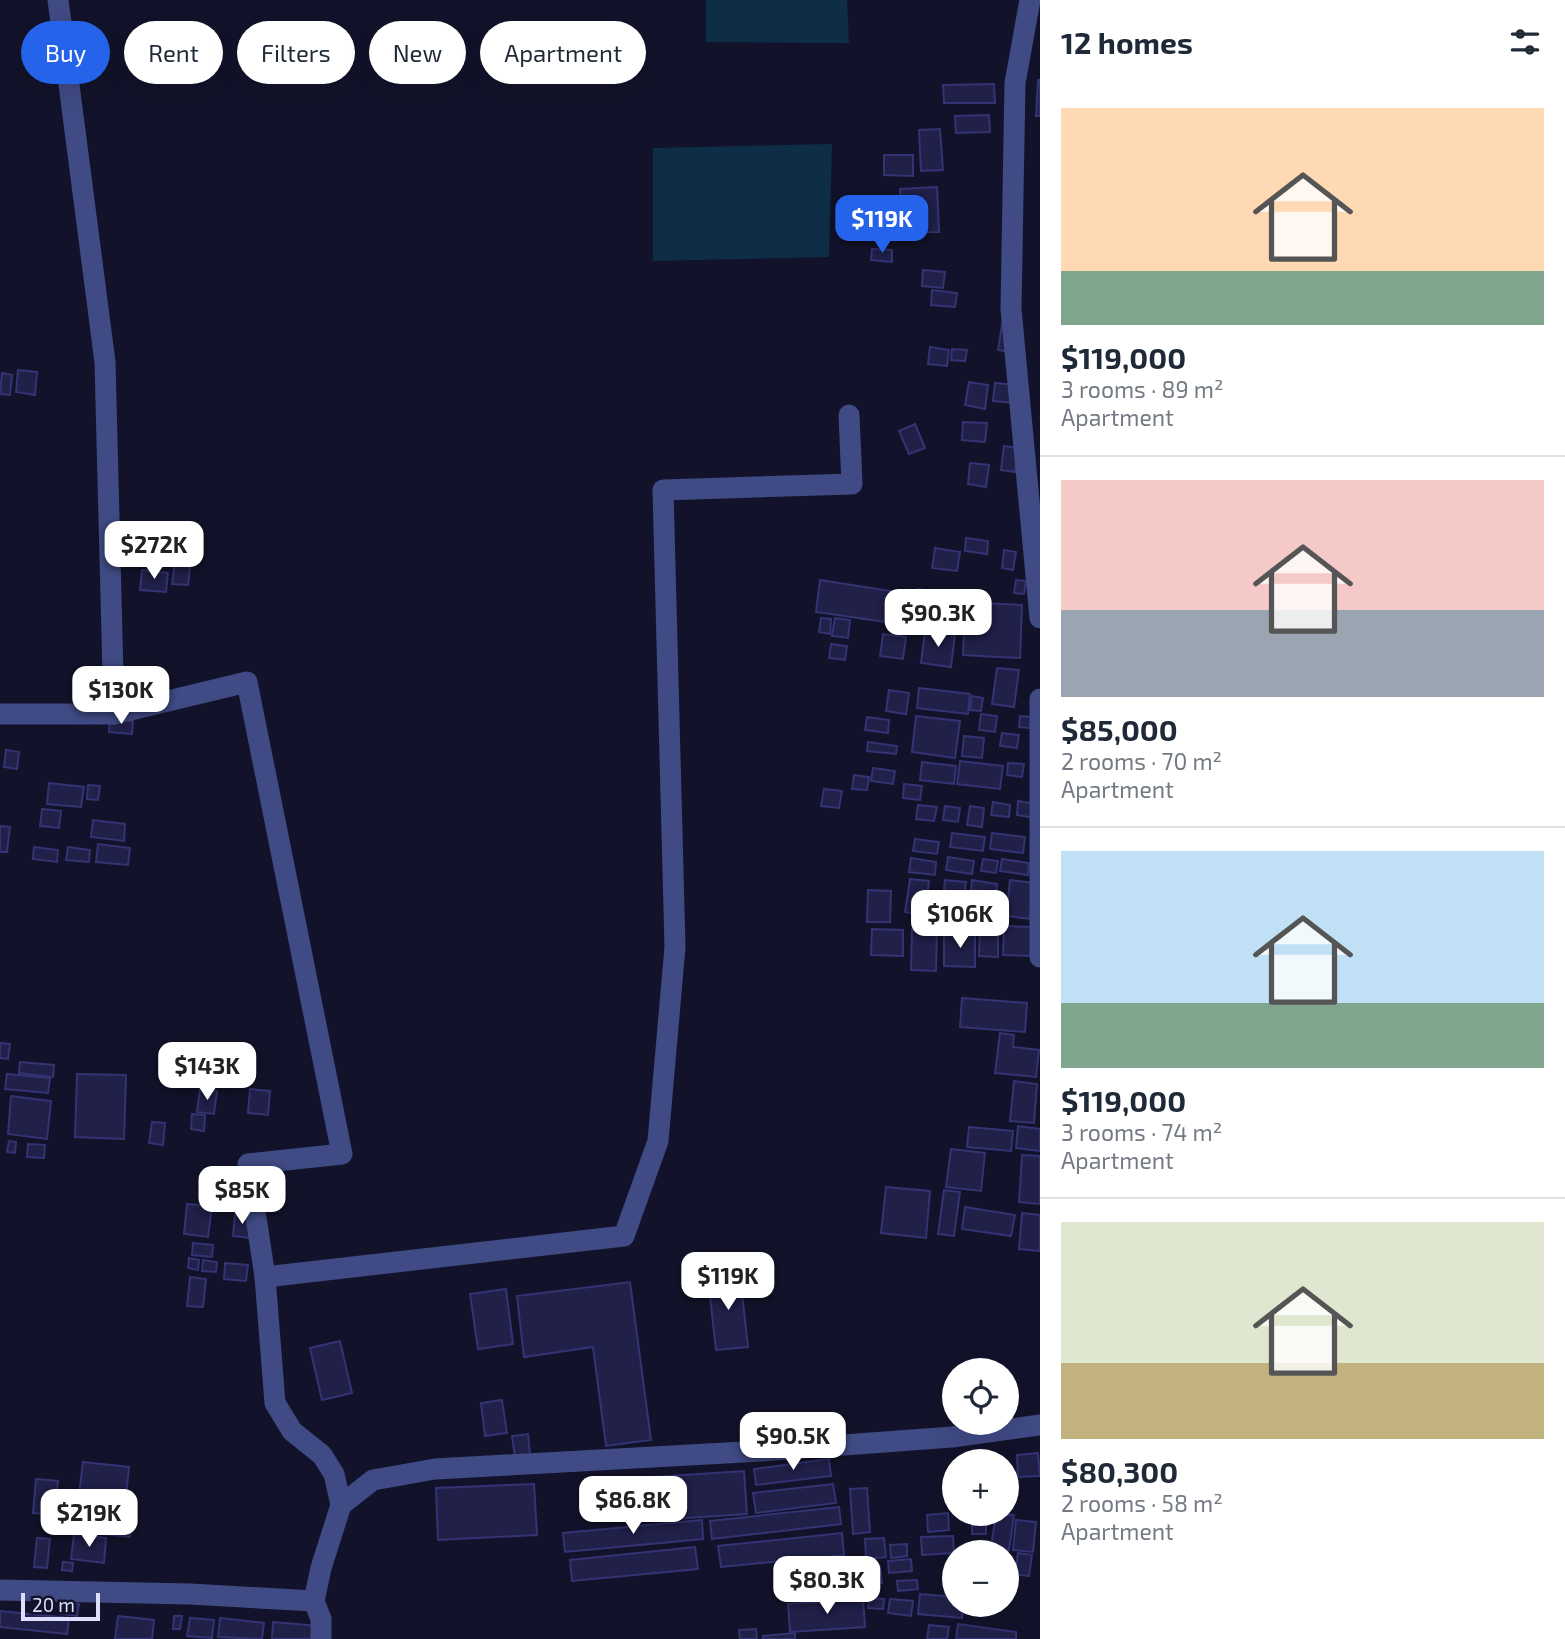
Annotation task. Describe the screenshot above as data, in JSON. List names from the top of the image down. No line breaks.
{"scale_bar":"20 m","page":{"heading":"12 homes","chip":["Buy","Rent","Filters","New","Apartment"],"list":[{"name":"$119,000","note":"3 rooms · 89 m² · Apartment"},{"name":"$85,000","note":"2 rooms · 70 m² · Apartment"},{"name":"$119,000","note":"3 rooms · 74 m² · Apartment"},{"name":"$80,300","note":"2 rooms · 58 m² · Apartment"}],"price":["$119K","$272K","$90.3K","$130K","$106K","$143K","$85K","$119K","$90.5K","$86.8K","$219K","$80.3K"],"map_buttons":["+","−"],"scale":"20 m"}}
